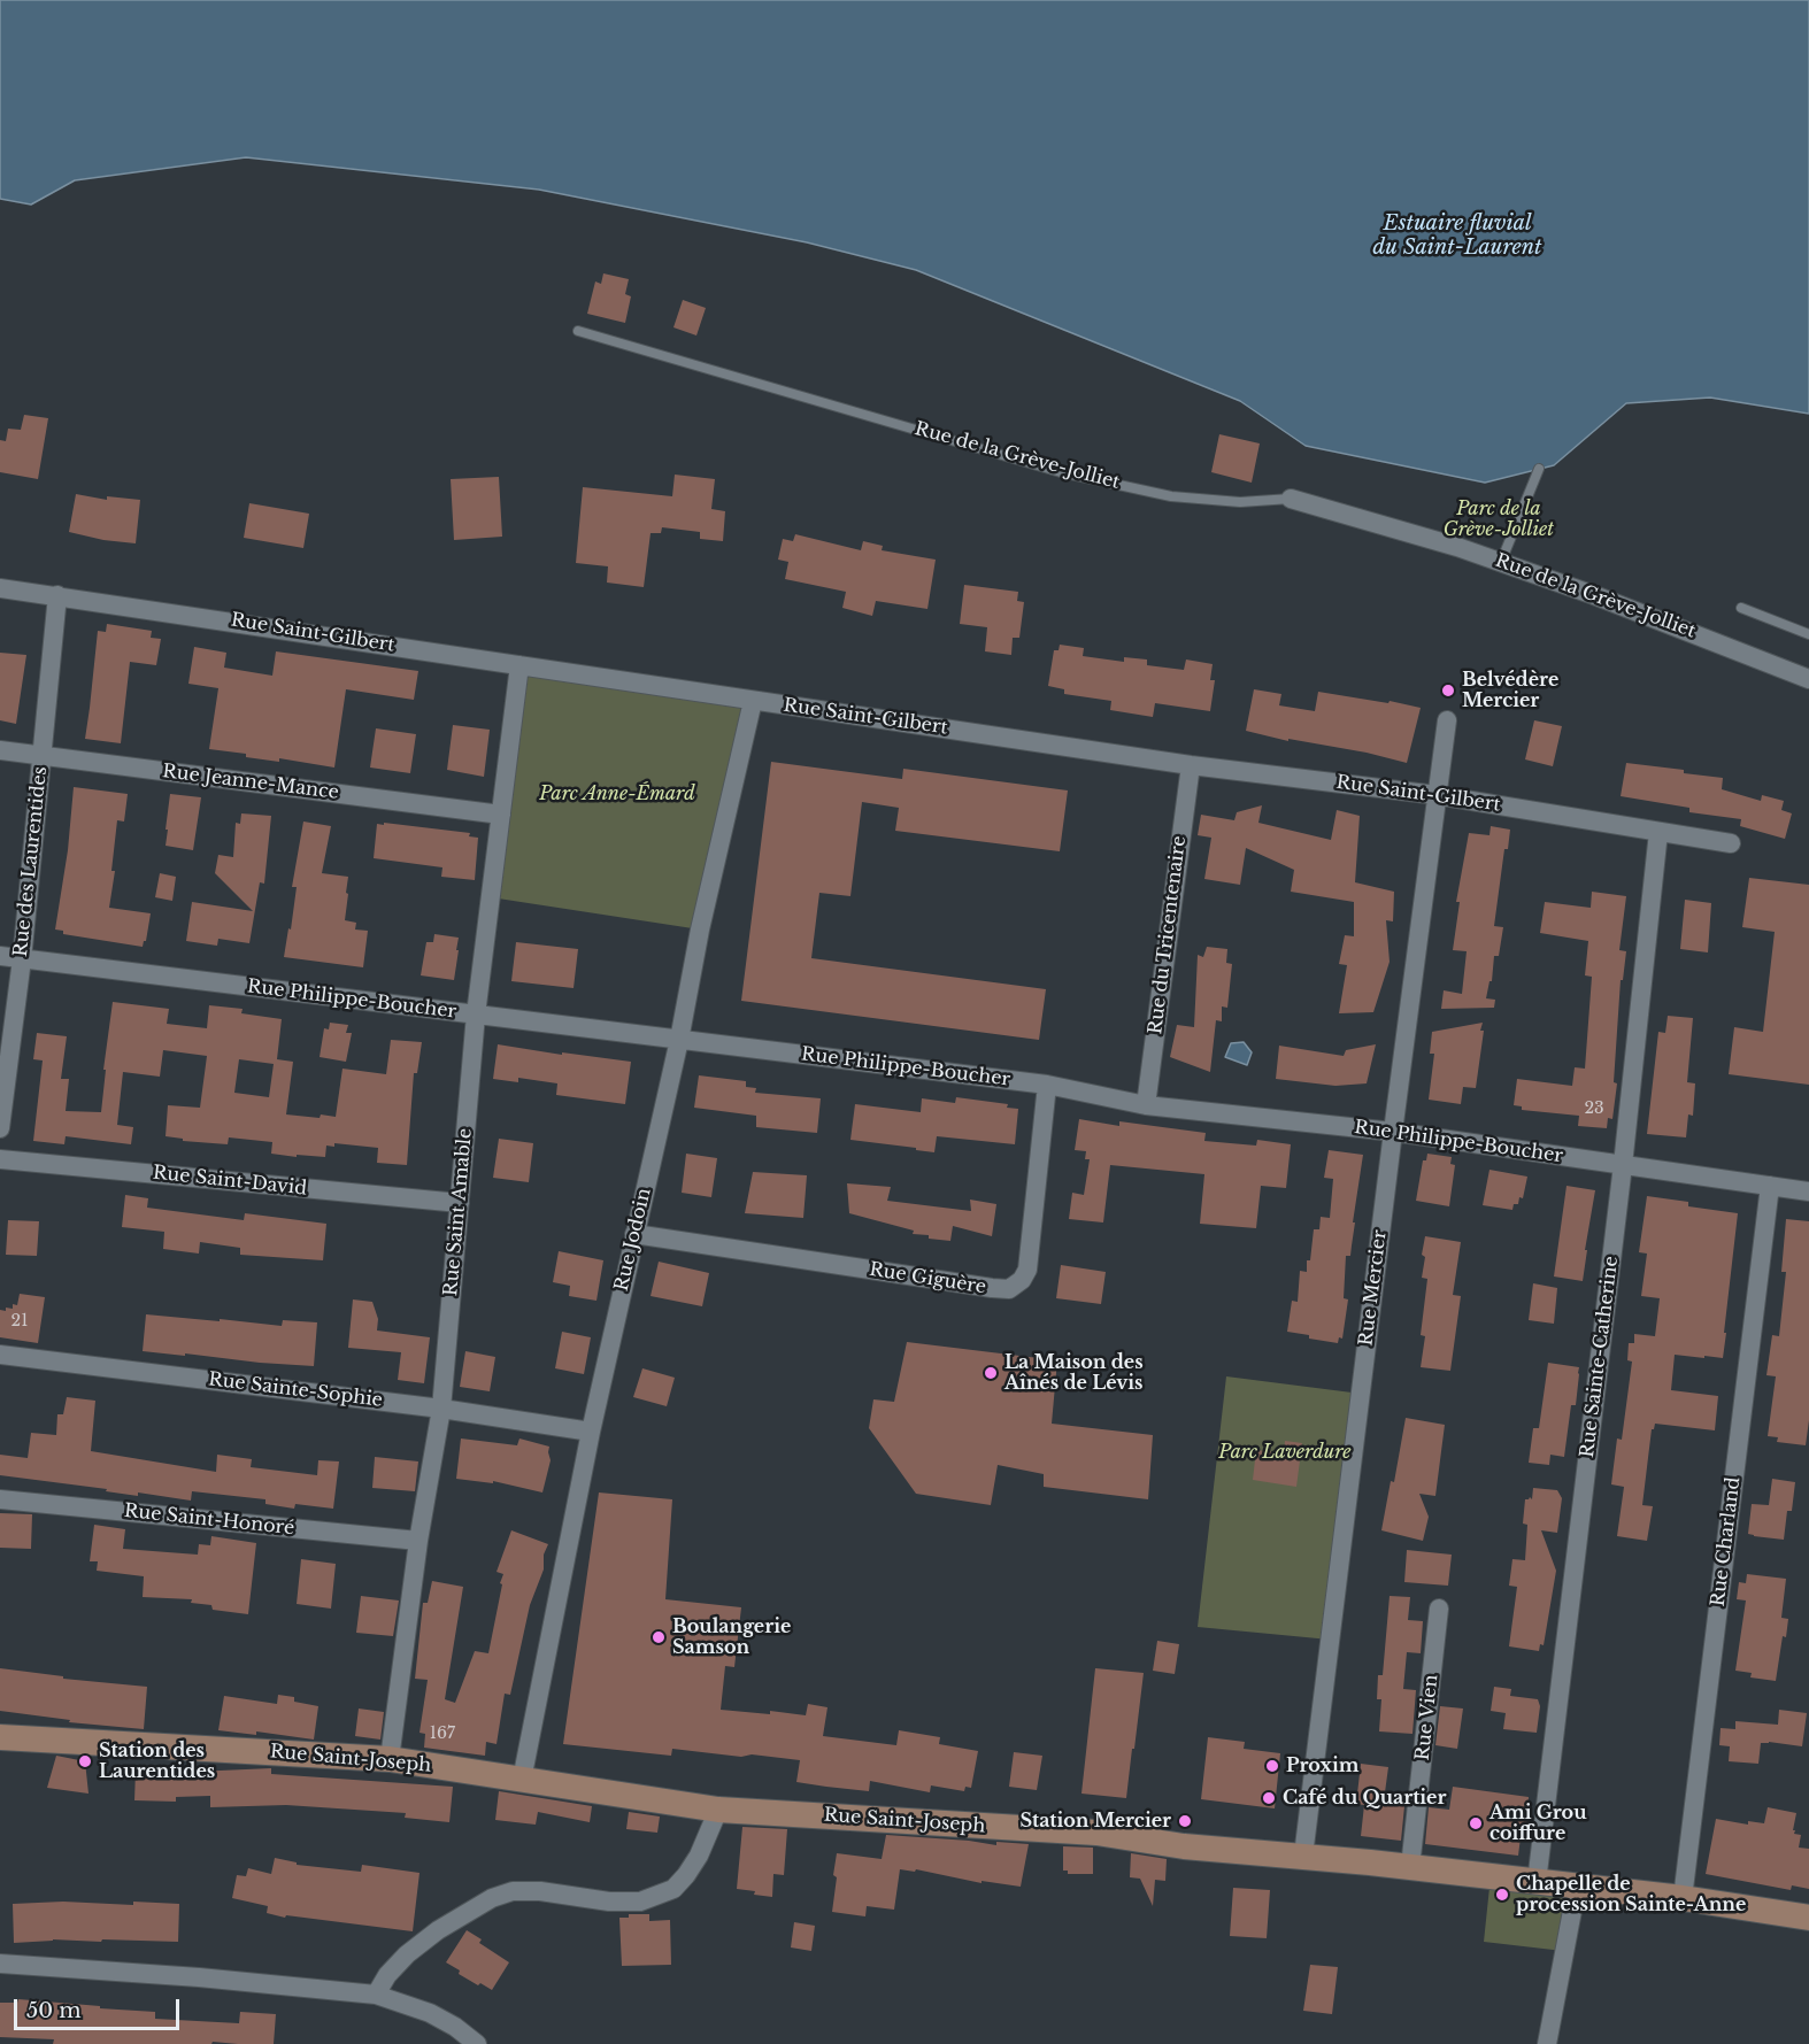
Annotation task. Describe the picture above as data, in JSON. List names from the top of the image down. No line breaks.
{"streets":{"street":["Rue de la Grève-Jolliet","Rue Saint-Gilbert","Rue Jeanne-Mance","Rue des Laurentides","Rue du Tricentenaire","Rue Philippe-Boucher","Rue Saint-David","Rue Saint Amable","Rue Jodoin","Rue Giguère","Rue Mercier","Rue Sainte-Catherine","Rue Sainte-Sophie","Rue Saint-Honoré","Rue Charland","Rue Vien","Rue Saint-Joseph"]},"crossings":[["Rue Saint-Gilbert","Rue des Laurentides"],["Rue Saint-Gilbert","Rue du Tricentenaire"],["Rue Saint-Gilbert","Rue Saint Amable"],["Rue Saint-Gilbert","Rue Jodoin"],["Rue Saint-Gilbert","Rue Mercier"],["Rue Saint-Gilbert","Rue Sainte-Catherine"],["Rue Jeanne-Mance","Rue des Laurentides"],["Rue Jeanne-Mance","Rue Saint Amable"],["Rue des Laurentides","Rue Philippe-Boucher"],["Rue du Tricentenaire","Rue Philippe-Boucher"],["Rue Philippe-Boucher","Rue Saint Amable"],["Rue Philippe-Boucher","Rue Jodoin"],["Rue Philippe-Boucher","Rue Giguère"],["Rue Philippe-Boucher","Rue Mercier"],["Rue Philippe-Boucher","Rue Sainte-Catherine"],["Rue Philippe-Boucher","Rue Charland"],["Rue Saint-David","Rue Saint Amable"],["Rue Saint Amable","Rue Sainte-Sophie"],["Rue Saint Amable","Rue Saint-Honoré"],["Rue Saint Amable","Rue Saint-Joseph"],["Rue Jodoin","Rue Giguère"],["Rue Jodoin","Rue Sainte-Sophie"],["Rue Jodoin","Rue Saint-Joseph"],["Rue Mercier","Rue Saint-Joseph"],["Rue Sainte-Catherine","Rue Saint-Joseph"],["Rue Charland","Rue Saint-Joseph"],["Rue Vien","Rue Saint-Joseph"]],"water":["Estuaire fluvial du Saint-Laurent"],"parks":["Parc de la Grève-Jolliet","Parc Anne-Émard","Parc Laverdure"],"places":["Belvédère Mercier","La Maison des Aînés de Lévis","Boulangerie Samson","Station des Laurentides","Proxim","Café du Quartier","Station Mercier","Ami Grou coiffure","Chapelle de procession Sainte-Anne"],"house_numbers":["23","21","167"],"scale_bar":"50 m"}
